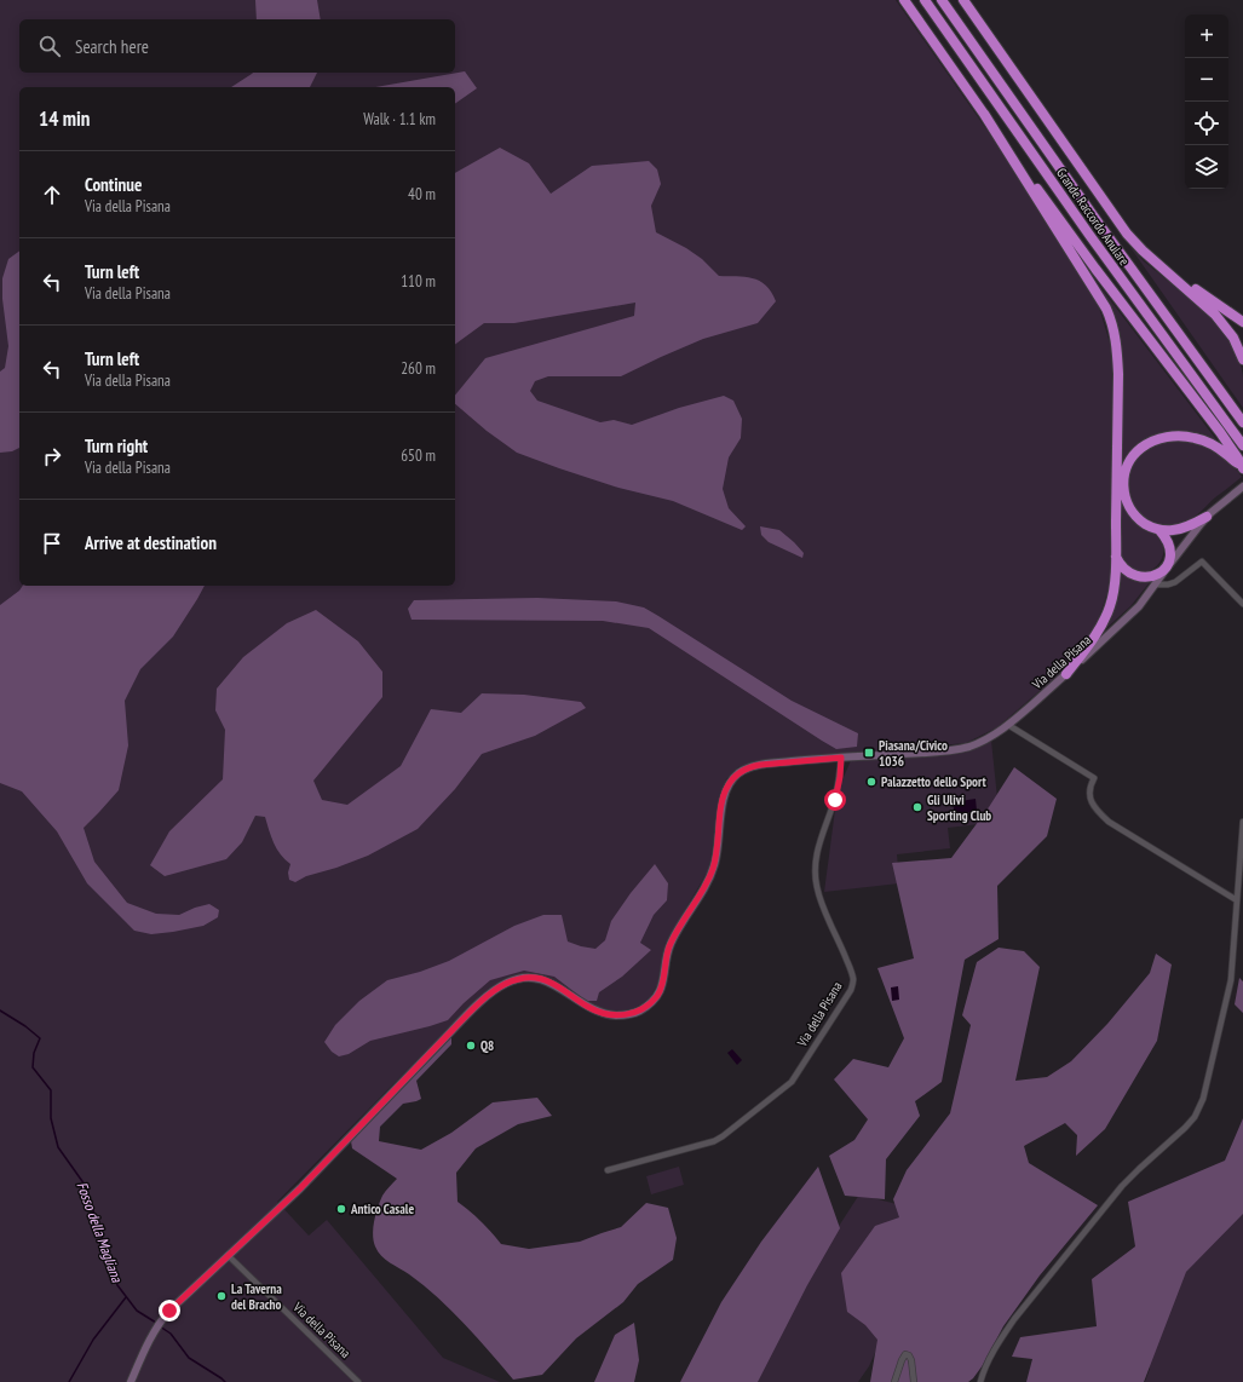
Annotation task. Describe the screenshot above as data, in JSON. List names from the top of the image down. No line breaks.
{"streets":{"highway":["Grande Raccordo Anulare"],"main road":["Via della Pisana"]},"water":["Fosso della Magliana"],"places":{"transit":["Piasana/Civico 1036"],"other":["Palazzetto dello Sport","Gli Ulivi Sporting Club","Q8","Antico Casale","La Taverna del Bracho"]},"page":{"map_buttons":["+","−"],"search":"Search here","heading":["14 min","Walk · 1.1 km"],"list":[["Continue","Via della Pisana","40 m"],["Turn left","Via della Pisana","110 m"],["Turn left","Via della Pisana","260 m"],["Turn right","Via della Pisana","650 m"],"Arrive at destination"]}}
